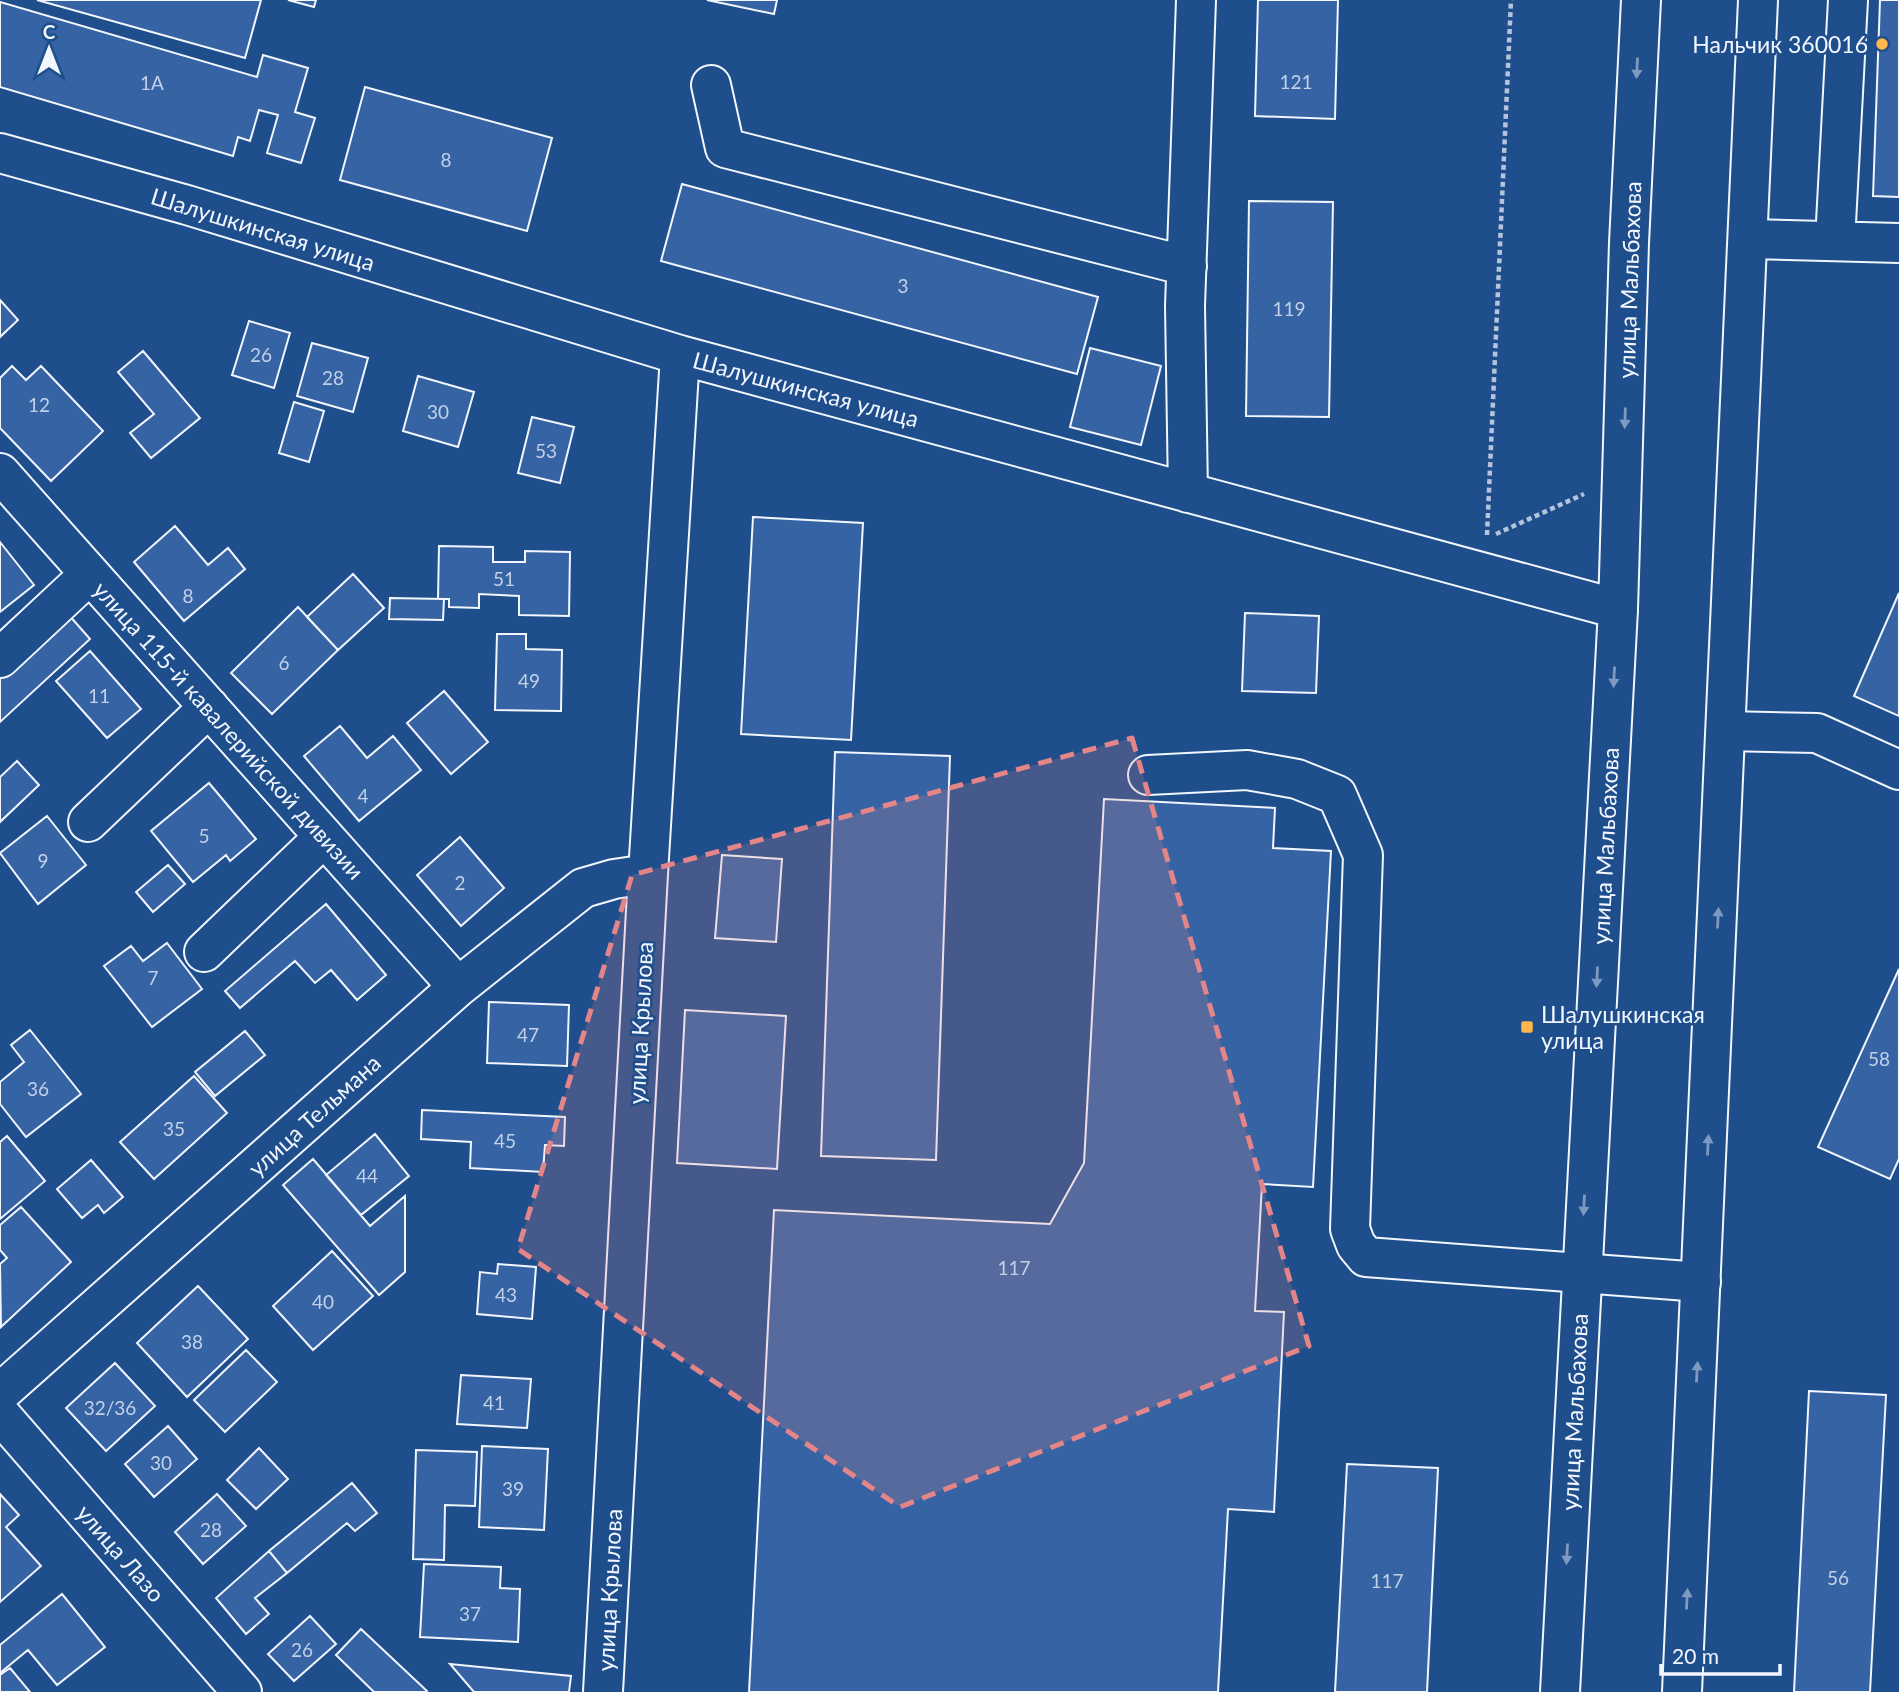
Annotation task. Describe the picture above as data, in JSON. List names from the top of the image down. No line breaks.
{"streets":{"street":["Шалушкинская улица","улица Мальбахова","улица 115-й кавалерийской дивизии","улица Крылова","улица Тельмана","улица Лазо"]},"crossings":[["Шалушкинская улица","улица Мальбахова"],["Шалушкинская улица","улица Крылова"],["улица 115-й кавалерийской дивизии","улица Тельмана"],["улица Крылова","улица Тельмана"]],"places":{"other":["Нальчик 360016"],"transit":["Шалушкинская улица"]},"house_numbers":["121","1А","8","3","119","26","28","12","30","53","51","8","6","49","11","4","5","9","2","7","47","58","36","35","45","44","117","43","40","38","41","32/36","30","39","28","56","117","37","26"],"scale_bar":"20 m","north":"top"}
